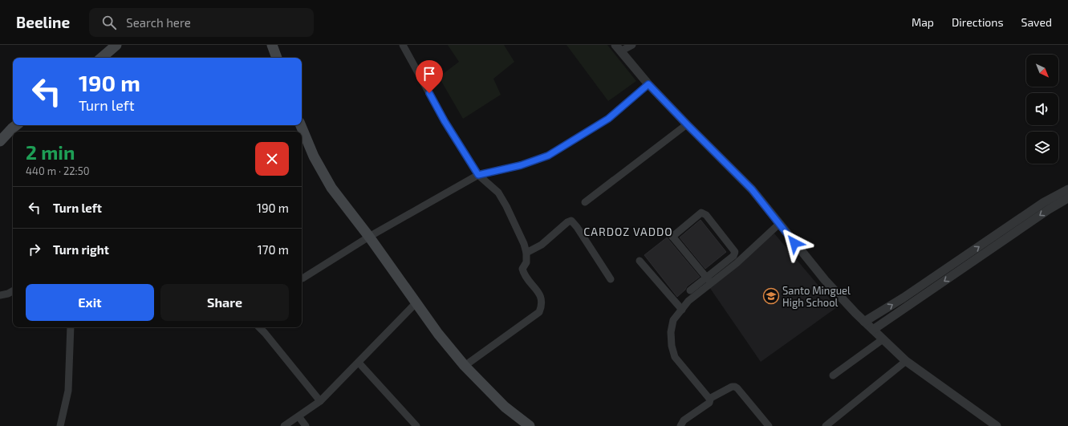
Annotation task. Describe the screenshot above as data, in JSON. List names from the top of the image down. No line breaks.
{"districts":["CARDOZ VADDO"],"places":{"school or university":["Santo Minguel High School"]},"north":"bottom right","page":{"header":"Beeline","search":"Search here","nav":["Map","Directions","Saved"],"turn":["190 m","Turn left"],"heading":["2 min","440 m · 22:50"],"list":[{"name":"Turn left","value":"190 m"},{"name":"Turn right","value":"170 m"}],"buttons":["Exit","Share"]}}
